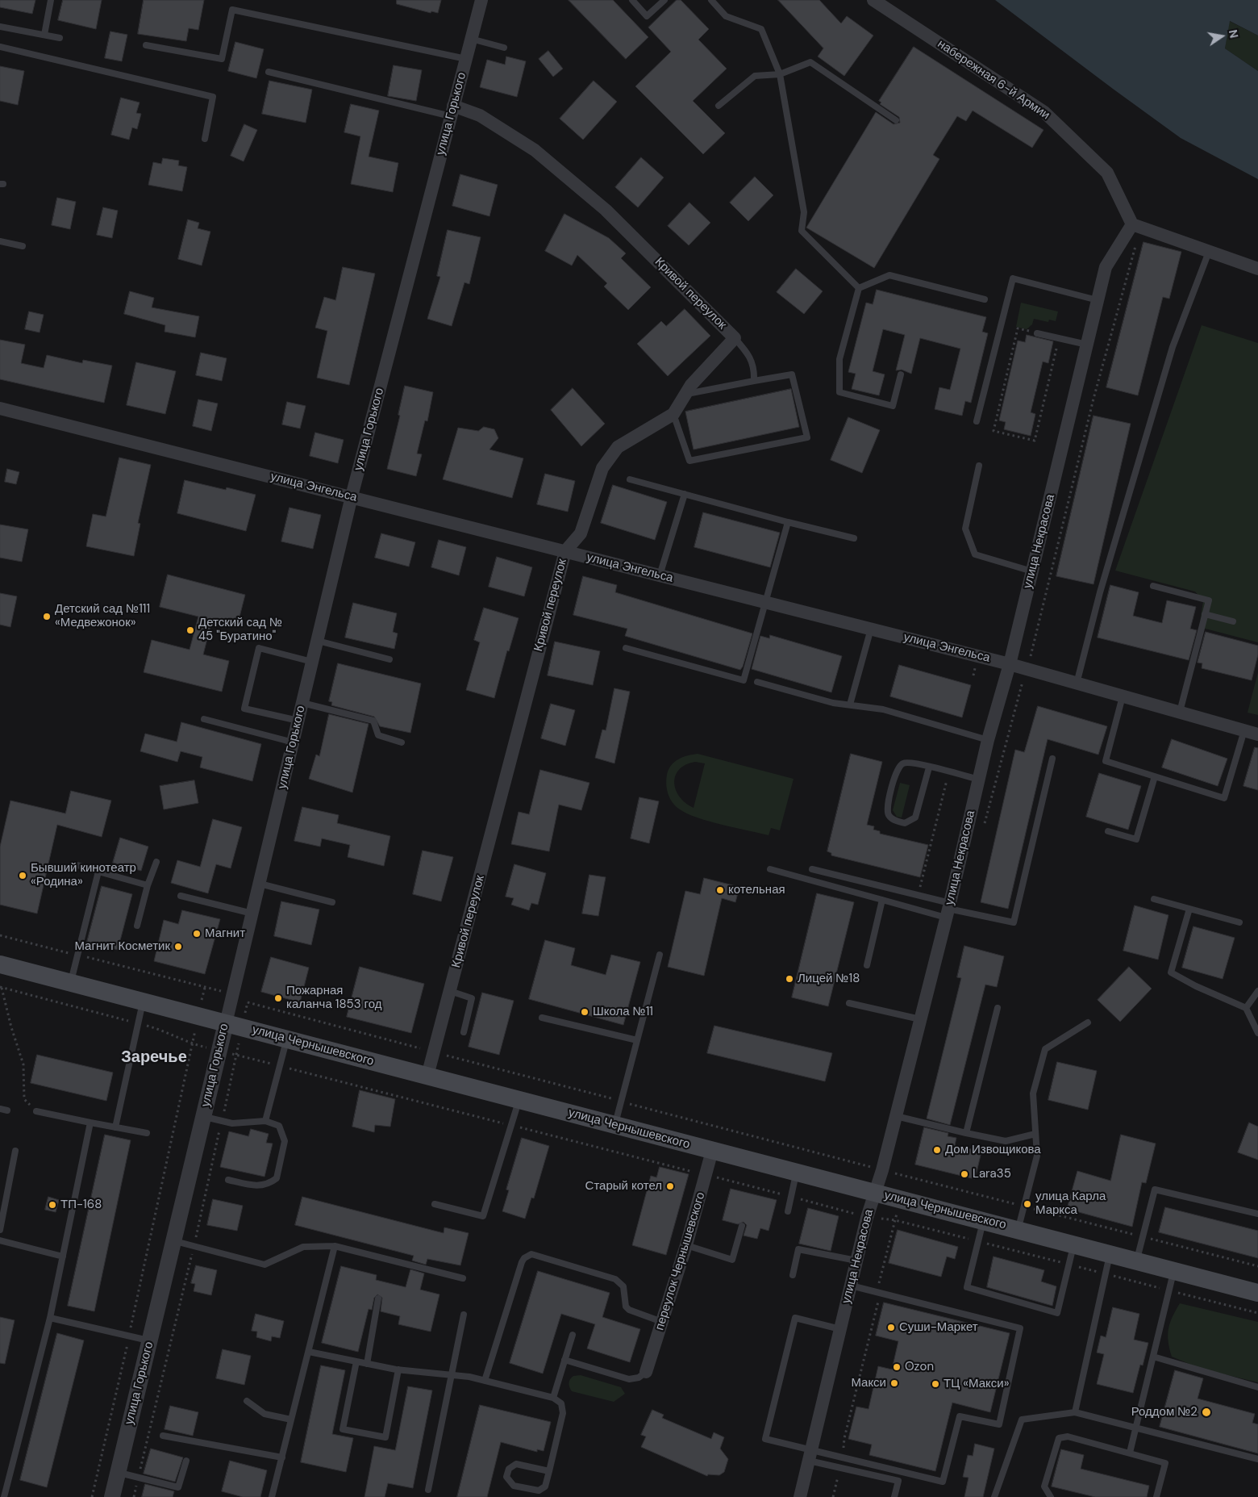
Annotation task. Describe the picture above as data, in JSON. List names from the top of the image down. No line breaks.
{"streets":{"main road":["улица Чернышевского"],"street":["набережная 6-й Армии","улица Горького","Кривой переулок","улица Энгельса","улица Некрасова","переулок Чернышевского"]},"crossings":[["набережная 6-й Армии","улица Некрасова"],["улица Горького","Кривой переулок"],["улица Горького","улица Энгельса"],["улица Горького","улица Чернышевского"],["Кривой переулок","улица Энгельса"],["Кривой переулок","улица Чернышевского"],["улица Энгельса","улица Некрасова"],["улица Некрасова","улица Чернышевского"],["улица Чернышевского","переулок Чернышевского"]],"districts":["Заречье"],"places":["Детский сад №111 «Медвежонок»","Детский сад № 45 \"Буратино\"","Бывший кинотеатр «Родина»","котельная","Магнит","Магнит Косметик","Лицей №18","Пожарная каланча 1853 год","Школа №11","Дом Извощикова","Lara35","Старый котел","улица Карла Маркса","ТП-168","Суши-Маркет","Ozon","Макси","ТЦ «Макси»","Роддом №2"],"north":"right"}
